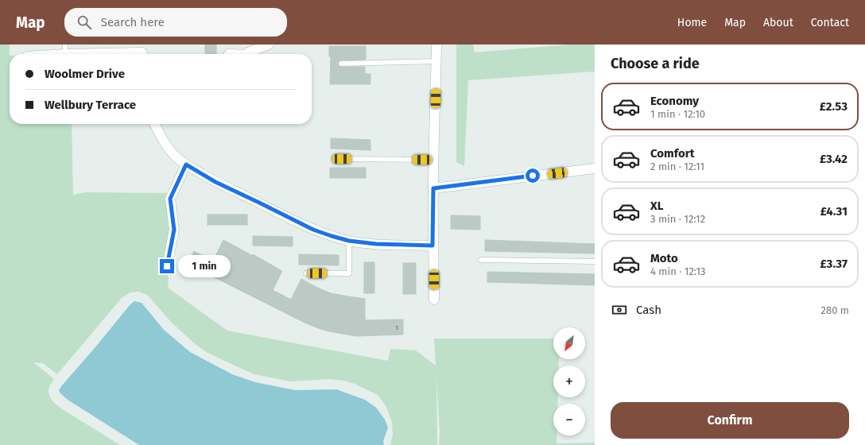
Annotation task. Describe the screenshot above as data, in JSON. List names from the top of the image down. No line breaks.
{"house_numbers":["1"],"north":"bottom left","page":{"header":"Map","search":"Search here","nav":["Home","Map","About","Contact"],"heading":"Choose a ride","banner":["Woolmer Drive","Wellbury Terrace"],"list":[{"name":"Economy","note":"1 min · 12:10","value":"£2.53"},{"name":"Comfort","note":"2 min · 12:11","value":"£3.42"},{"name":"XL","note":"3 min · 12:12","value":"£4.31"},{"name":"Moto","note":"4 min · 12:13","value":"£3.37"}],"bubble":"1 min","pay":["Cash","280 m"],"map_buttons":["+","−"],"buttons":"Confirm"}}
